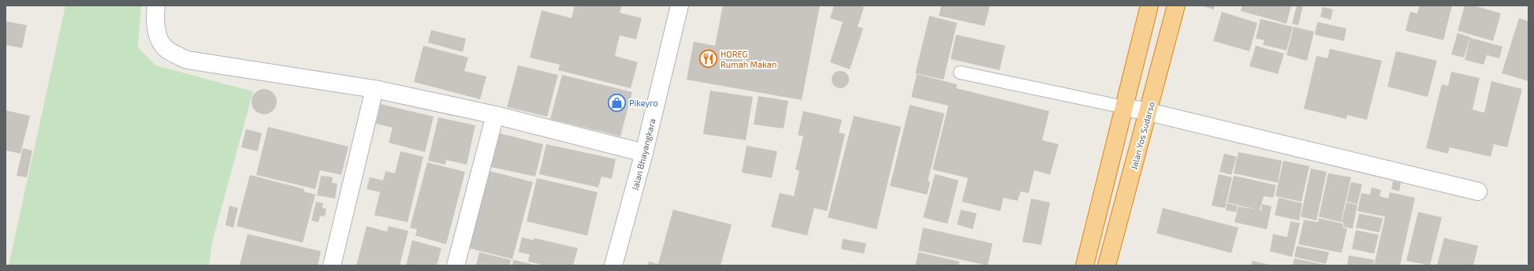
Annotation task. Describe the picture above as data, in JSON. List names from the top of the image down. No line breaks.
{"streets":{"highway":["Jalan Yos Sudarso"],"street":["Jalan Bhayangkara"]},"places":{"restaurant":["HOREG Rumah Makan"],"shop":["Pikeyro"]}}
